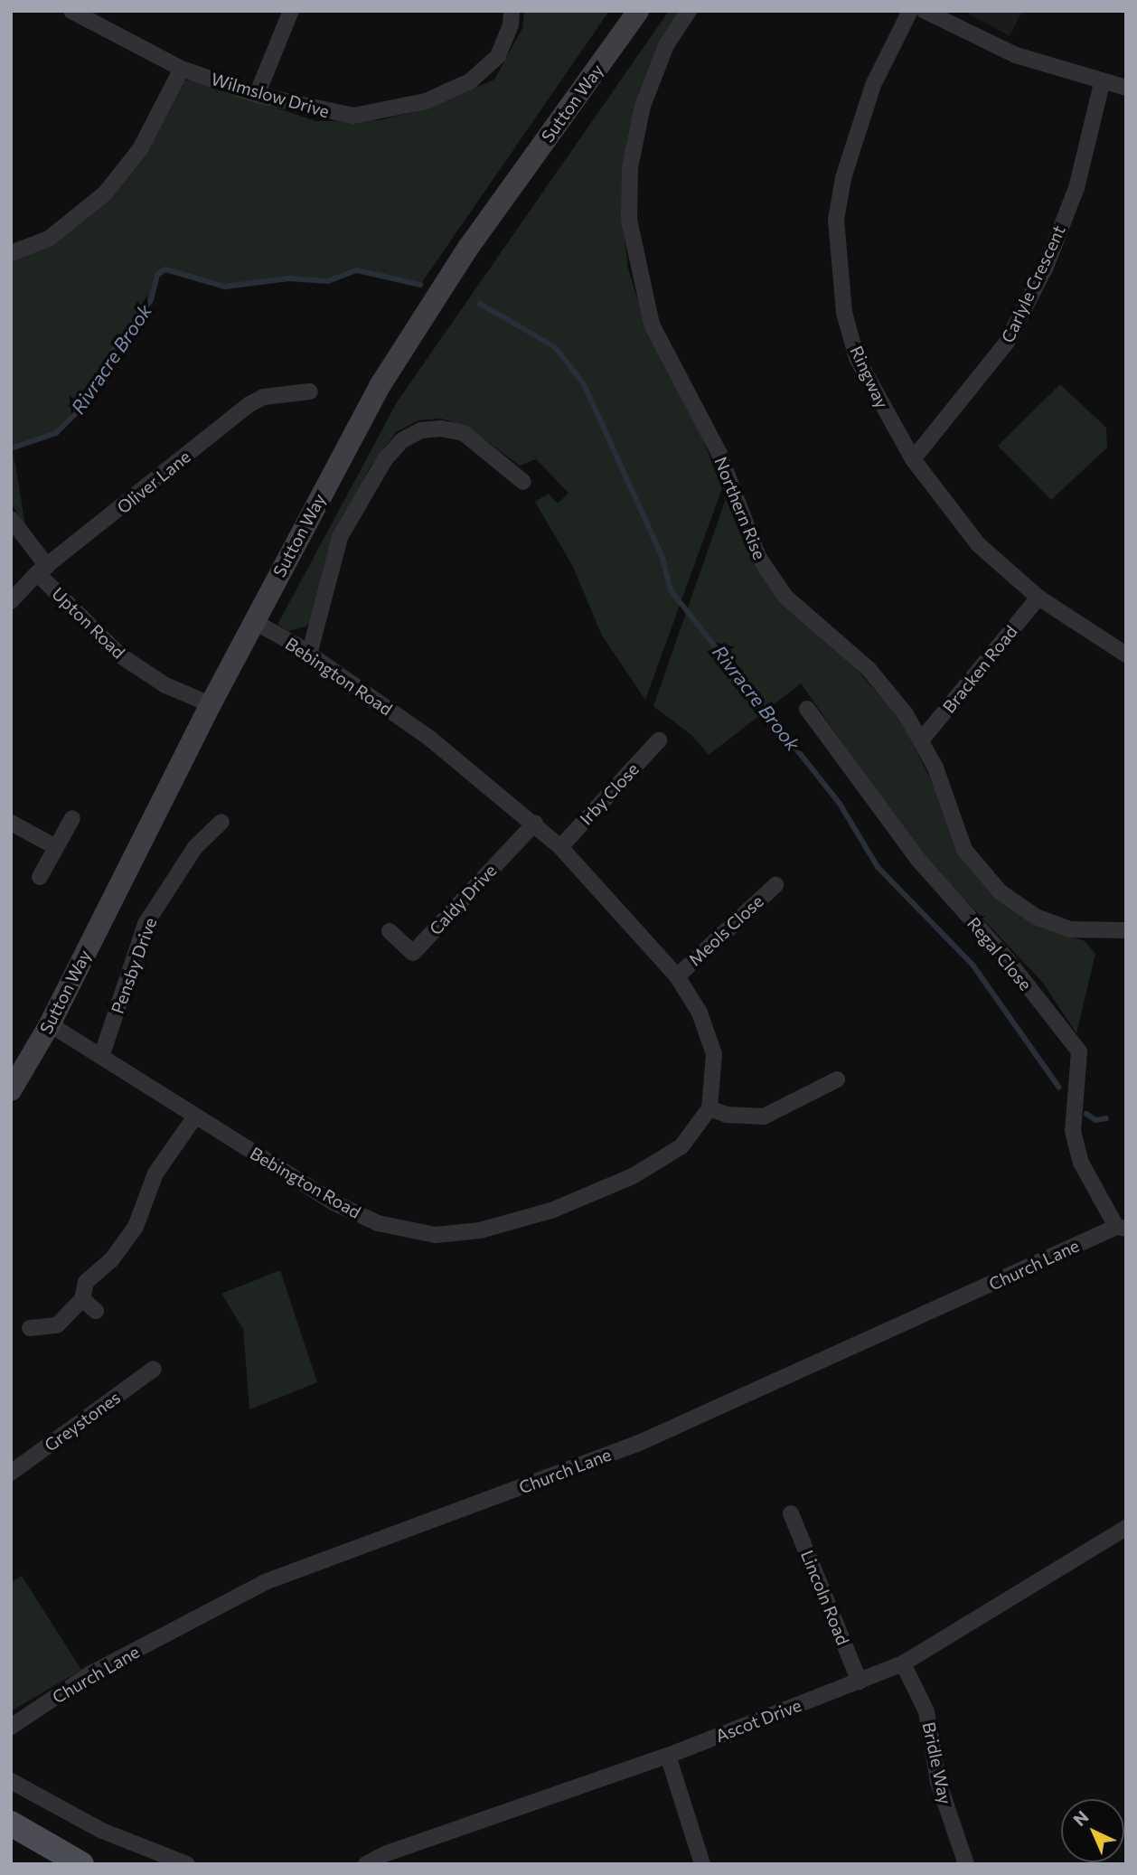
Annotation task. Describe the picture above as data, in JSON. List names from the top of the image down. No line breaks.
{"streets":{"main road":["Sutton Way"],"street":["Wilmslow Drive","Carlyle Crescent","Ringway","Oliver Lane","Northern Rise","Upton Road","Bracken Road","Bebington Road","Irby Close","Caldy Drive","Meols Close","Regal Close","Pensby Drive","Church Lane","Greystones","Lincoln Road","Ascot Drive","Bridle Way"]},"crossings":[["Sutton Way","Upton Road"],["Sutton Way","Bebington Road"],["Carlyle Crescent","Ringway"],["Ringway","Bracken Road"],["Oliver Lane","Upton Road"],["Northern Rise","Bracken Road"],["Bebington Road","Irby Close"],["Bebington Road","Caldy Drive"],["Bebington Road","Meols Close"],["Bebington Road","Pensby Drive"],["Regal Close","Church Lane"],["Lincoln Road","Ascot Drive"],["Ascot Drive","Bridle Way"]],"water":["Rivracre Brook"],"north":"top left"}
